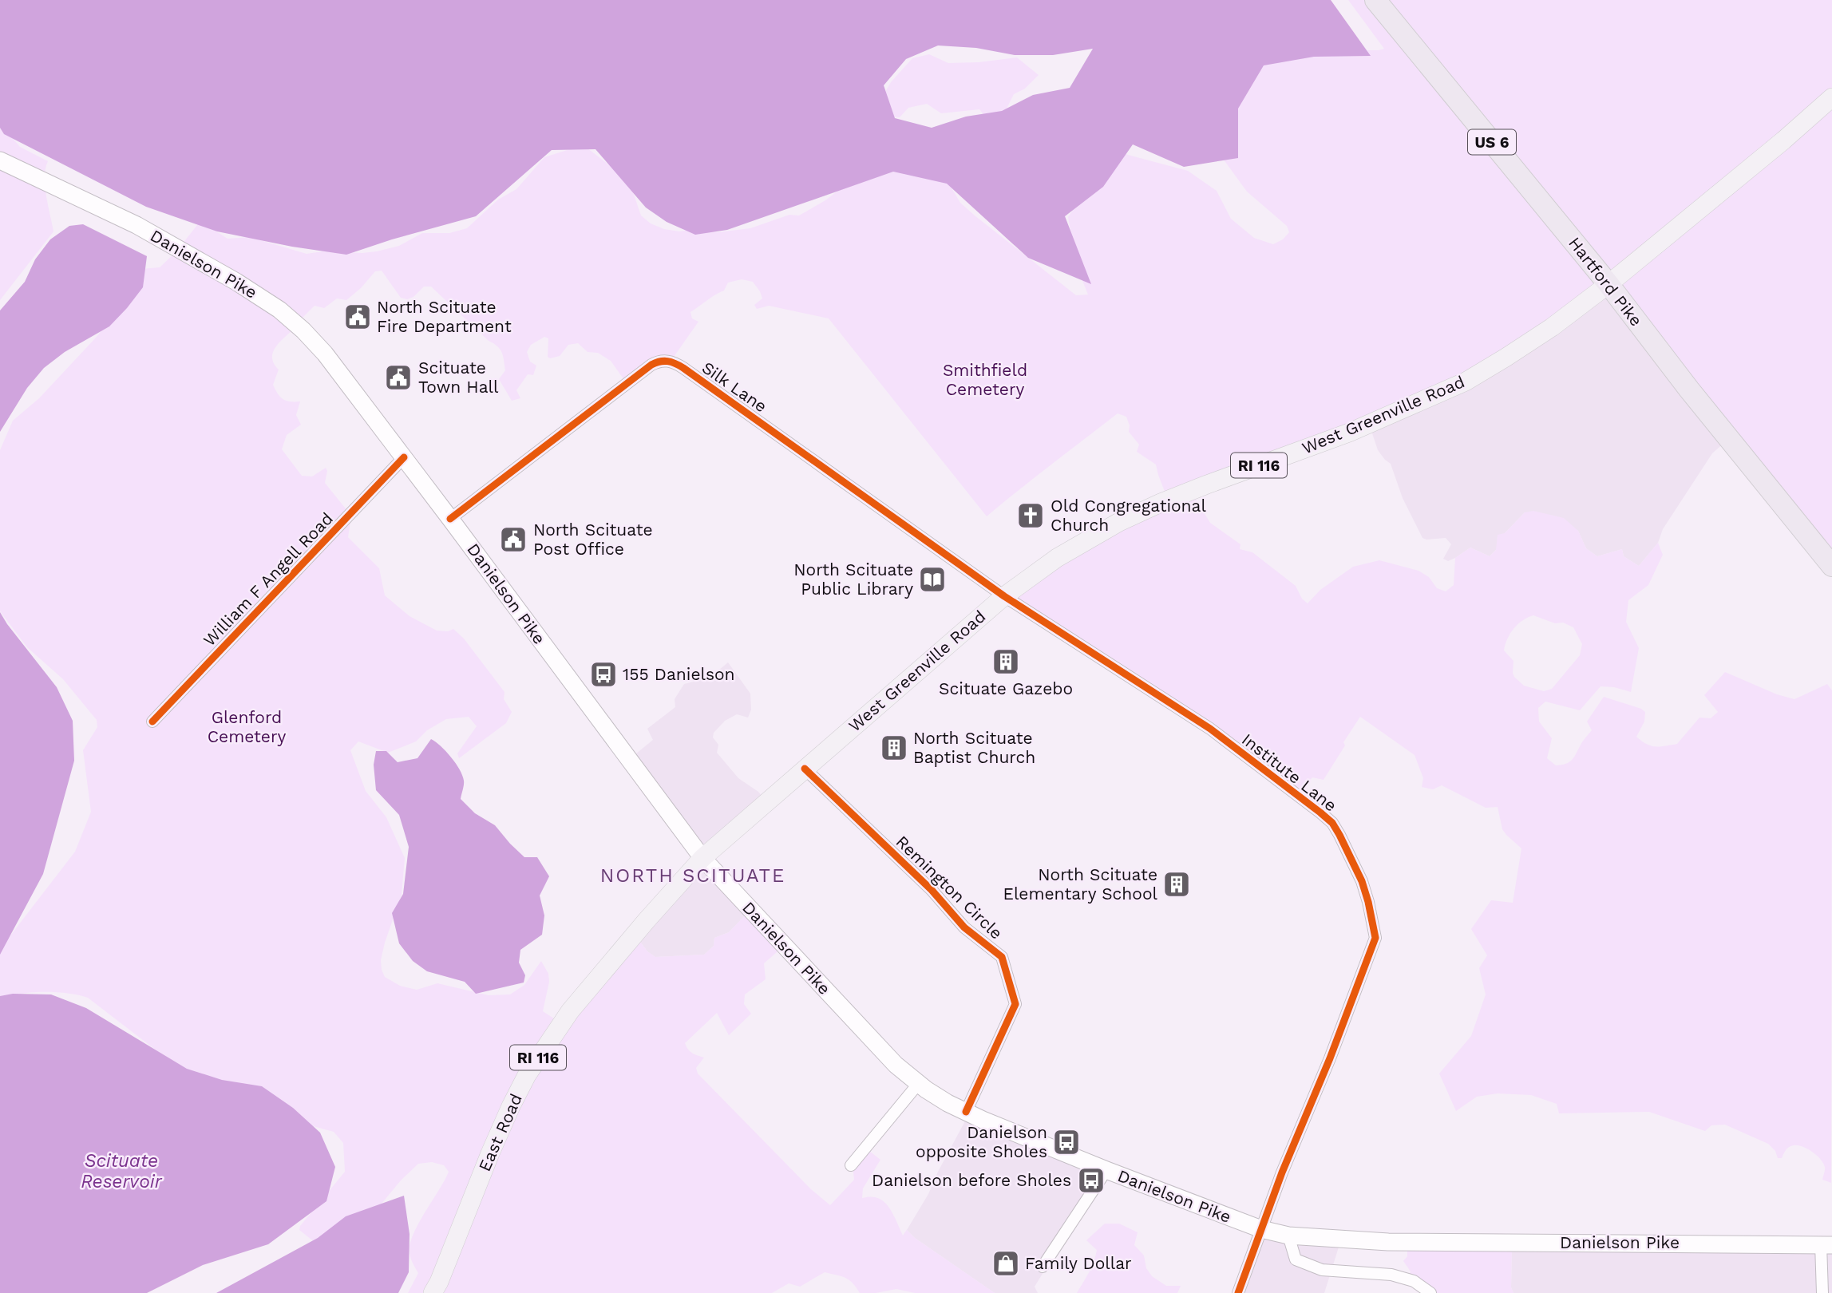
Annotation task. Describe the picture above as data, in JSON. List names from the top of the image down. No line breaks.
{"streets":{"highway":["US 6","Hartford Pike"],"main road":["Danielson Pike","West Greenville Road","RI 116","East Road"],"street":["Silk Lane","William F Angell Road","Institute Lane","Remington Circle"]},"crossings":[["Danielson Pike","Silk Lane"],["Danielson Pike","West Greenville Road"],["Danielson Pike","William F Angell Road"],["Danielson Pike","Institute Lane"],["Danielson Pike","Remington Circle"],["Danielson Pike","East Road"],["Hartford Pike","West Greenville Road"],["Silk Lane","West Greenville Road"],["Silk Lane","Institute Lane"],["West Greenville Road","Institute Lane"],["West Greenville Road","Remington Circle"],["West Greenville Road","East Road"]],"districts":["NORTH SCITUATE"],"water":["Scituate Reservoir"],"parks":["Smithfield Cemetery","Glenford Cemetery"],"places":{"public building":["North Scituate Fire Department","Scituate Town Hall","North Scituate Post Office"],"church":["Old Congregational Church"],"library":["North Scituate Public Library"],"building":["Scituate Gazebo","North Scituate Baptist Church","North Scituate Elementary School"],"bus stop":["155 Danielson","Danielson opposite Sholes","Danielson before Sholes"],"shop":["Family Dollar"]}}
